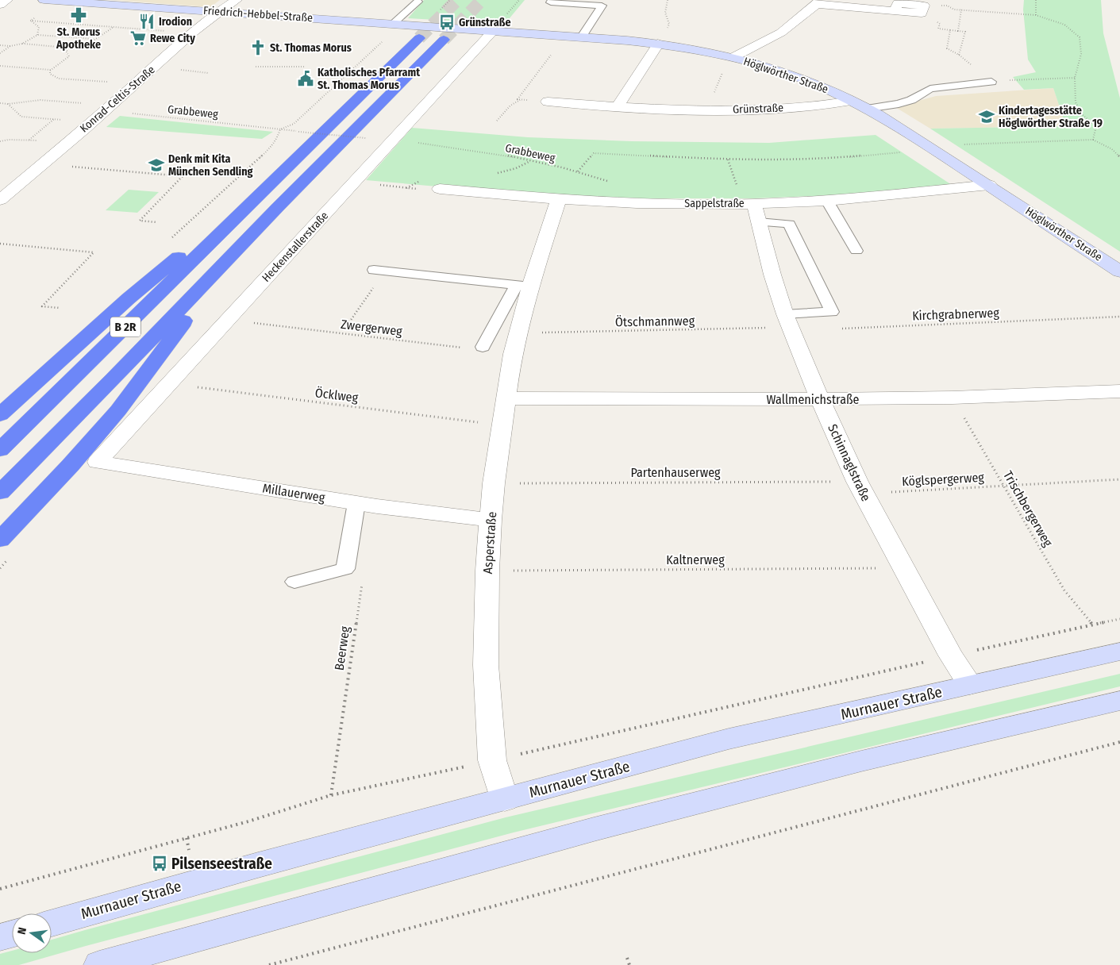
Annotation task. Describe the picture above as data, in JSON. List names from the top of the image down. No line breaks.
{"streets":{"highway":["B 2R"],"street":["Friedrich-Hebbel-Straße","Höglwörther Straße","Konrad-Celtis-Straße","Grünstraße","Sappelstraße","Heckenstallerstraße","Wallmenichstraße","Schinnaglstraße","Millauerweg","Asperstraße","Murnauer Straße"],"path":["Grabbeweg","Kirchgrabnerweg","Ötschmannweg","Zwergerweg","Öcklweg","Partenhauserweg","Köglspergerweg","Trischbergerweg","Kaltnerweg","Beerweg"]},"crossings":[["Friedrich-Hebbel-Straße","Höglwörther Straße"],["Friedrich-Hebbel-Straße","Konrad-Celtis-Straße"],["Höglwörther Straße","Grünstraße"],["Höglwörther Straße","Sappelstraße"],["Höglwörther Straße","Heckenstallerstraße"],["Konrad-Celtis-Straße","Grabbeweg"],["Grabbeweg","Sappelstraße"],["Sappelstraße","Schinnaglstraße"],["Sappelstraße","Asperstraße"],["Heckenstallerstraße","Zwergerweg"],["Heckenstallerstraße","Öcklweg"],["Heckenstallerstraße","Millauerweg"],["Ötschmannweg","Schinnaglstraße"],["Ötschmannweg","Asperstraße"],["Öcklweg","Asperstraße"],["Wallmenichstraße","Schinnaglstraße"],["Wallmenichstraße","Trischbergerweg"],["Wallmenichstraße","Asperstraße"],["Schinnaglstraße","Partenhauserweg"],["Schinnaglstraße","Köglspergerweg"],["Schinnaglstraße","Kaltnerweg"],["Schinnaglstraße","Murnauer Straße"],["Partenhauserweg","Köglspergerweg"],["Partenhauserweg","Asperstraße"],["Köglspergerweg","Trischbergerweg"],["Millauerweg","Asperstraße"],["Asperstraße","Kaltnerweg"],["Asperstraße","Murnauer Straße"]],"places":{"pharmacy":["St. Morus Apotheke"],"restaurant":["Irodion"],"bus stop":["Grünstraße","Pilsenseestraße"],"supermarket":["Rewe City"],"church":["St. Thomas Morus"],"public building":["Katholisches Pfarramt St. Thomas Morus"],"school or university":["Kindertagesstätte Höglwörther Straße 19","Denk mit Kita München Sendling"]},"north":"left"}
